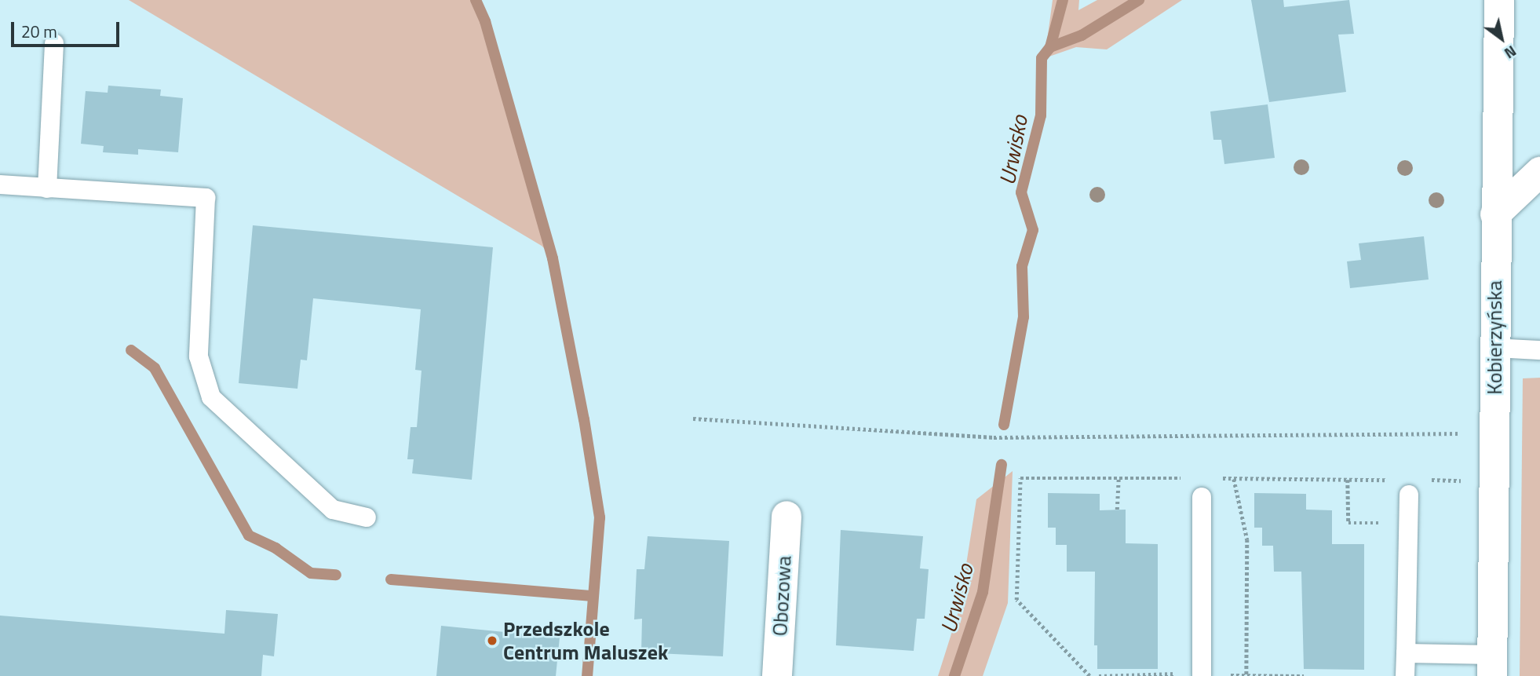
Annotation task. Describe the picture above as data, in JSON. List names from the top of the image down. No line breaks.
{"streets":{"street":["Kobierzyńska","Obozowa"]},"water":["Urwisko"],"places":["Przedszkole Centrum Maluszek"],"scale_bar":"20 m","north":"bottom right"}
